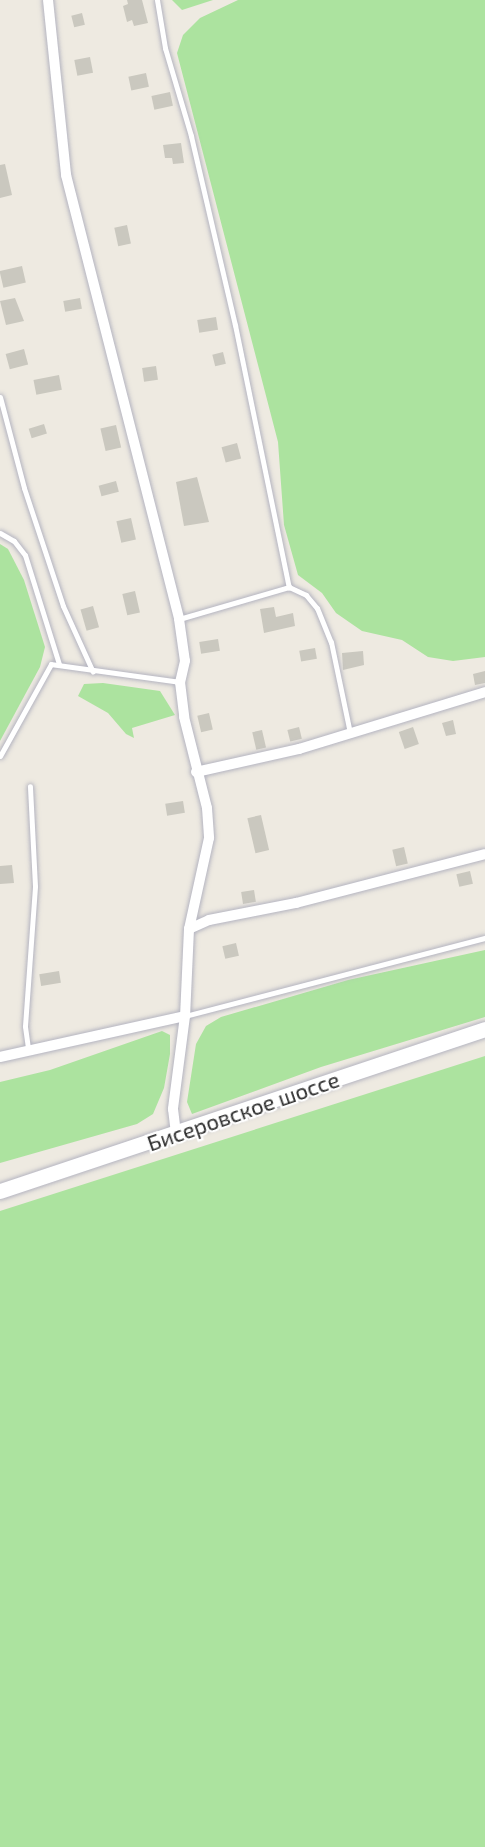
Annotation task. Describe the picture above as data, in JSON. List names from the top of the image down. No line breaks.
{"streets":{"main road":["Бисеровское шоссе"]}}
